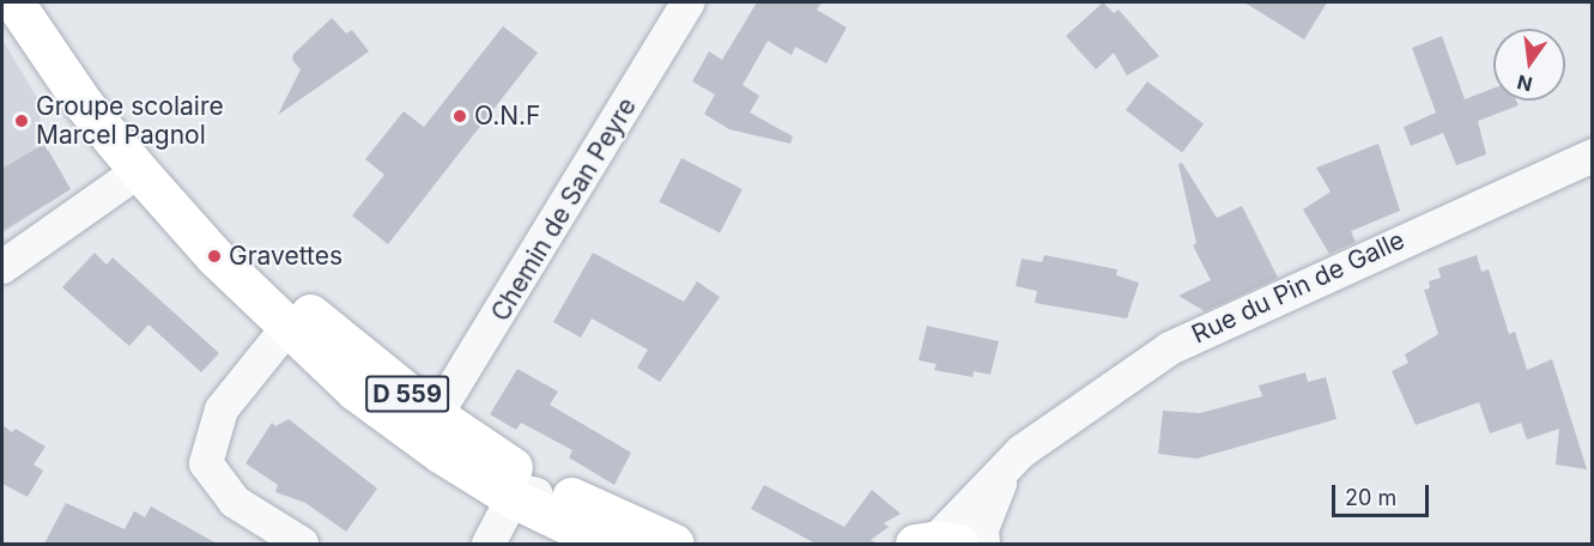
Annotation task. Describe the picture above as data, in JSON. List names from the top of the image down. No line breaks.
{"streets":{"main road":["D 559"],"street":["Chemin de San Peyre","Rue du Pin de Galle"]},"crossings":[["Chemin de San Peyre","D 559"]],"places":["O.N.F","Groupe scolaire Marcel Pagnol","Gravettes"],"scale_bar":"20 m","north":"bottom"}
